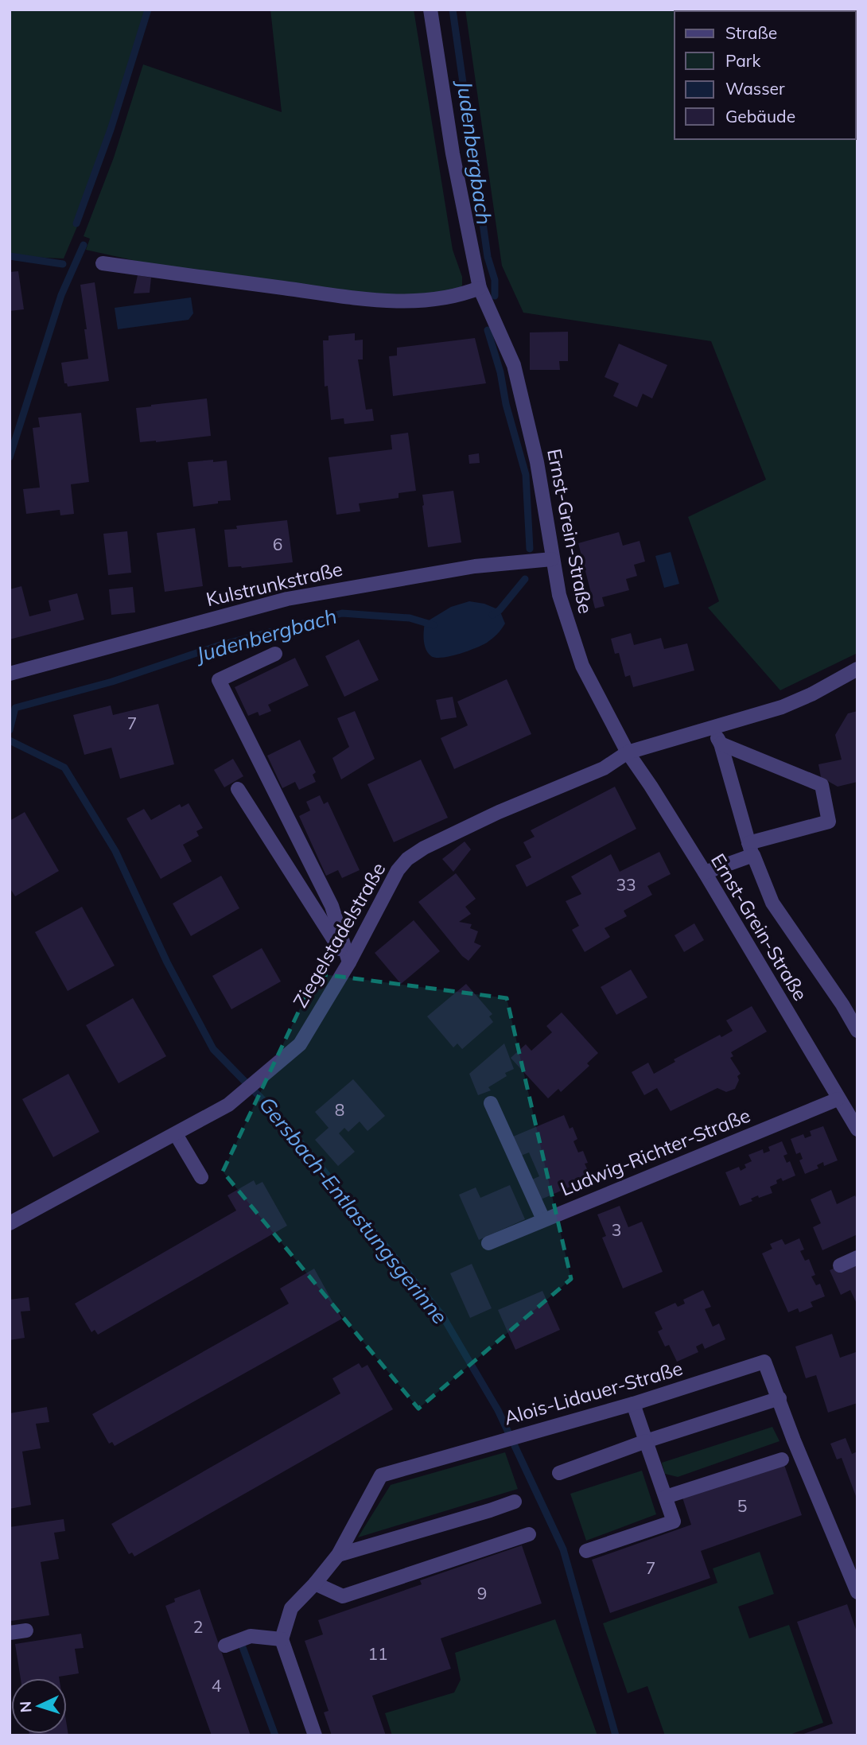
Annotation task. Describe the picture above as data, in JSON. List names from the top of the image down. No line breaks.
{"streets":{"street":["Ernst-Grein-Straße","Kulstrunkstraße","Ziegelstadelstraße","Ludwig-Richter-Straße","Alois-Lidauer-Straße"]},"crossings":[["Ernst-Grein-Straße","Kulstrunkstraße"],["Ernst-Grein-Straße","Ziegelstadelstraße"],["Ernst-Grein-Straße","Ludwig-Richter-Straße"]],"water":["Judenbergbach","Gersbach-Entlastungsgerinne"],"house_numbers":["6","7","33","8","3","5","7","9","2","11","4"],"legend":["Straße","Park","Wasser","Gebäude"],"north":"left"}
